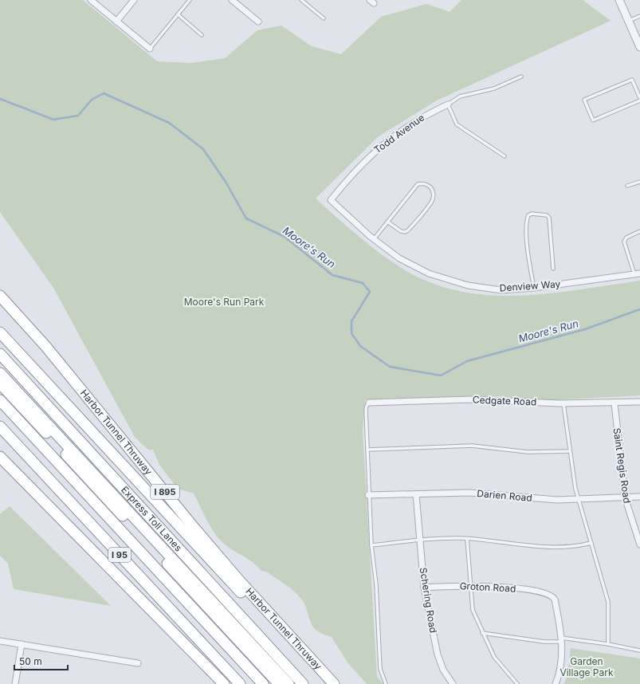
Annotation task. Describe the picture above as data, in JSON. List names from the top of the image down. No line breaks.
{"streets":{"highway":["Harbor Tunnel Thruway","I 895","Express Toll Lanes","I 95"],"street":["Todd Avenue","Denview Way","Cedgate Road","Saint Regis Road","Darien Road","Groton Road","Schering Road"]},"crossings":[["Todd Avenue","Denview Way"],["Cedgate Road","Saint Regis Road"],["Saint Regis Road","Darien Road"],["Darien Road","Schering Road"],["Groton Road","Schering Road"]],"water":["Moore's Run"],"parks":["Moore's Run Park","Garden Village Park"],"scale_bar":"50 m"}
